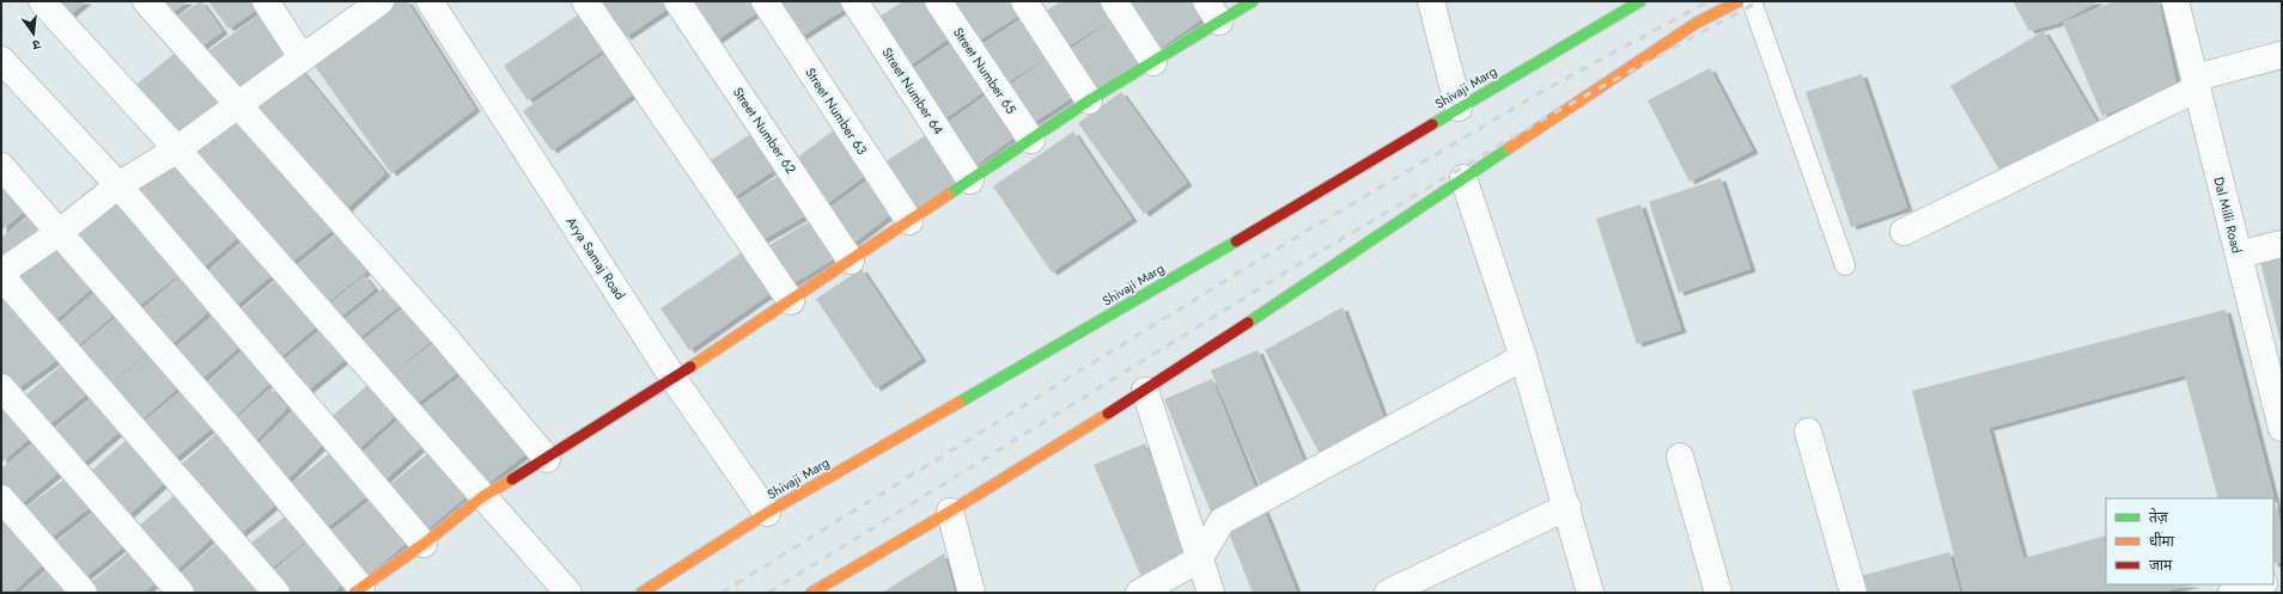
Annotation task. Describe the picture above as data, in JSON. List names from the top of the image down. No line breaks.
{"streets":{"main road":["Shivaji Marg"],"street":["Street Number 65","Street Number 64","Street Number 63","Street Number 62","Dal Milli Road","Arya Samaj Road"]},"crossings":[["Shivaji Marg","Arya Samaj Road"]],"legend":["तेज़","धीमा","जाम"],"north":"bottom"}
